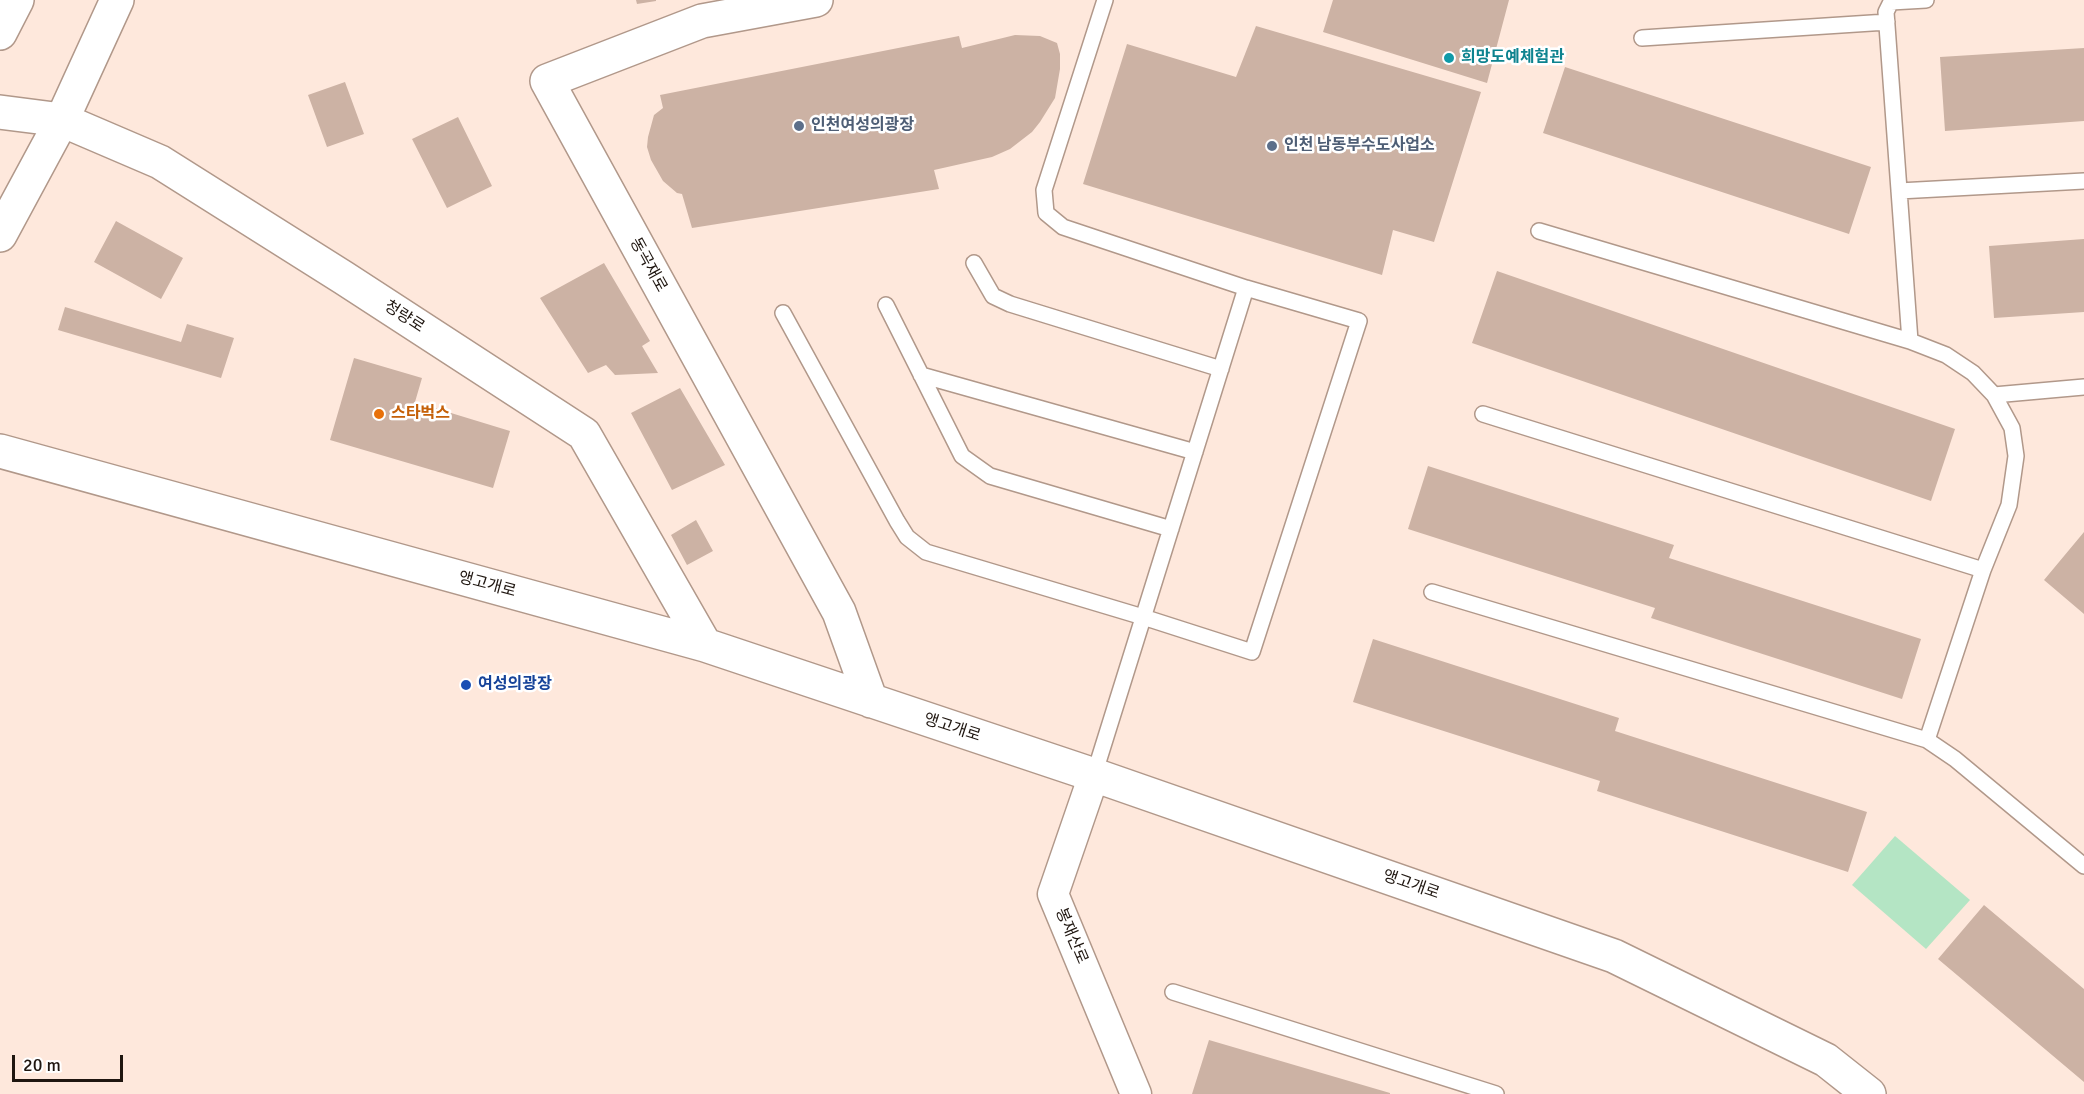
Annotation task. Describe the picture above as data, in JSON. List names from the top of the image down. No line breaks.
{"streets":{"street":["동곡재로","청량로","앵고개로","봉재산로"]},"crossings":[["동곡재로","앵고개로"],["청량로","앵고개로"],["앵고개로","봉재산로"]],"places":["희망도예체험관","인천여성의광장","인천 남동부수도사업소","스타벅스","여성의광장"],"scale_bar":"20 m"}
